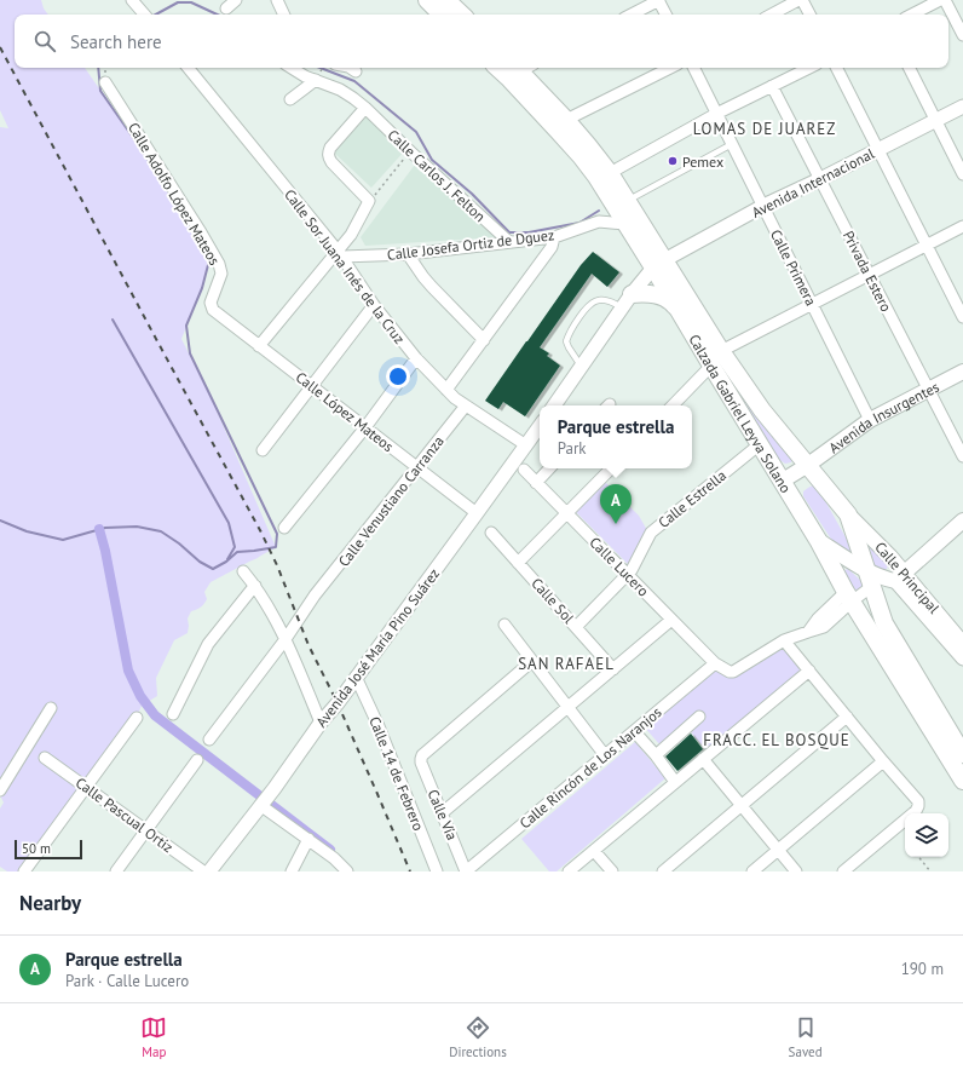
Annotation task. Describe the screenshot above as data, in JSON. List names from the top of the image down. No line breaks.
{"streets":{"main road":["Calzada Gabriel Leyva Solano","Avenida Insurgentes","Calle Principal"],"street":["Calle Carlos J. Felton","Avenida Internacional","Calle Adolfo López Mateos","Calle Josefa Ortiz de Dguez","Calle Sor Juana Inés de la Cruz","Calle Primera","Privada Estero","Calle López Mateos","Calle Estrella","Calle Venustiano Carranza","Calle Lucero","Calle Sol","Avenida José María Pino Suárez","Calle Rincón de Los Naranjos","Calle 14 de Febrero","Calle Pascual Ortiz","Calle Vía"]},"crossings":[["Calle Carlos J. Felton","Calle Josefa Ortiz de Dguez"],["Avenida Internacional","Calle Primera"],["Avenida Internacional","Privada Estero"],["Avenida Internacional","Calzada Gabriel Leyva Solano"],["Calle Adolfo López Mateos","Calle López Mateos"],["Calle Josefa Ortiz de Dguez","Calle Sor Juana Inés de la Cruz"],["Calle Josefa Ortiz de Dguez","Calzada Gabriel Leyva Solano"],["Calle Sor Juana Inés de la Cruz","Calle Venustiano Carranza"],["Calle Sor Juana Inés de la Cruz","Avenida José María Pino Suárez"],["Calle Primera","Avenida Insurgentes"],["Privada Estero","Avenida Insurgentes"],["Calle López Mateos","Calle Venustiano Carranza"],["Calle López Mateos","Avenida José María Pino Suárez"],["Calzada Gabriel Leyva Solano","Avenida Insurgentes"],["Calzada Gabriel Leyva Solano","Calle Estrella"],["Calzada Gabriel Leyva Solano","Calle Principal"],["Calle Estrella","Calle Lucero"],["Calle Estrella","Calle Sol"],["Calle Lucero","Calle Rincón de Los Naranjos"],["Avenida José María Pino Suárez","Calle 14 de Febrero"],["Calle Rincón de Los Naranjos","Calle Vía"]],"districts":["LOMAS DE JUAREZ","SAN RAFAEL","FRACC. EL BOSQUE"],"places":["Pemex"],"scale_bar":"50 m","page":{"search":"Search here","popup":["Parque estrella","Park"],"pins":"A","scale":"50 m","heading":"Nearby","list":[{"mark":"A","name":"Parque estrella","note":"Park · Calle Lucero","value":"190 m"}],"nav":["Map","Directions","Saved"]}}
